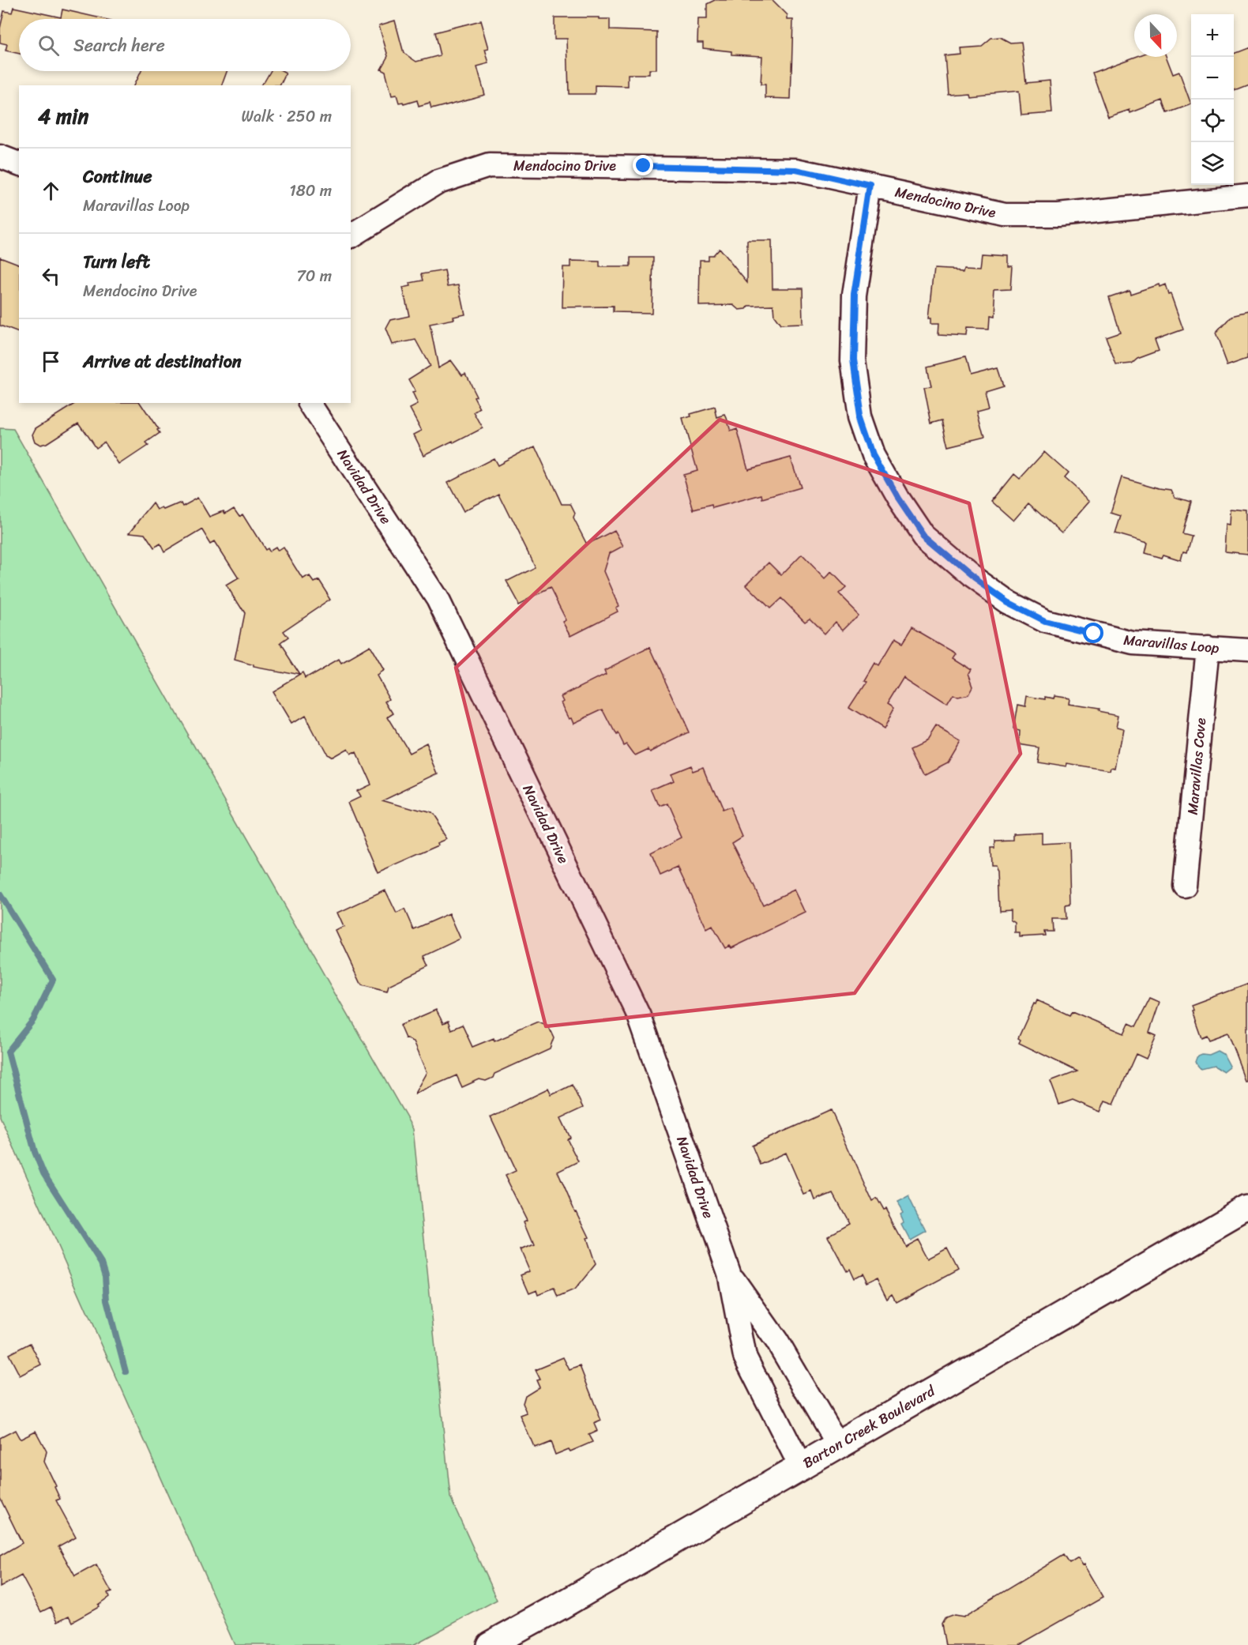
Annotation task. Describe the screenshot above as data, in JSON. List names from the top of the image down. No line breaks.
{"streets":{"street":["Mendocino Drive","Navidad Drive","Maravillas Loop","Maravillas Cove","Barton Creek Boulevard"]},"crossings":[["Mendocino Drive","Maravillas Loop"],["Navidad Drive","Barton Creek Boulevard"],["Maravillas Loop","Maravillas Cove"]],"north":"bottom","page":{"map_buttons":["+","−"],"search":"Search here","heading":["4 min","Walk · 250 m"],"list":[["Continue","Maravillas Loop","180 m"],["Turn left","Mendocino Drive","70 m"],"Arrive at destination"]}}
